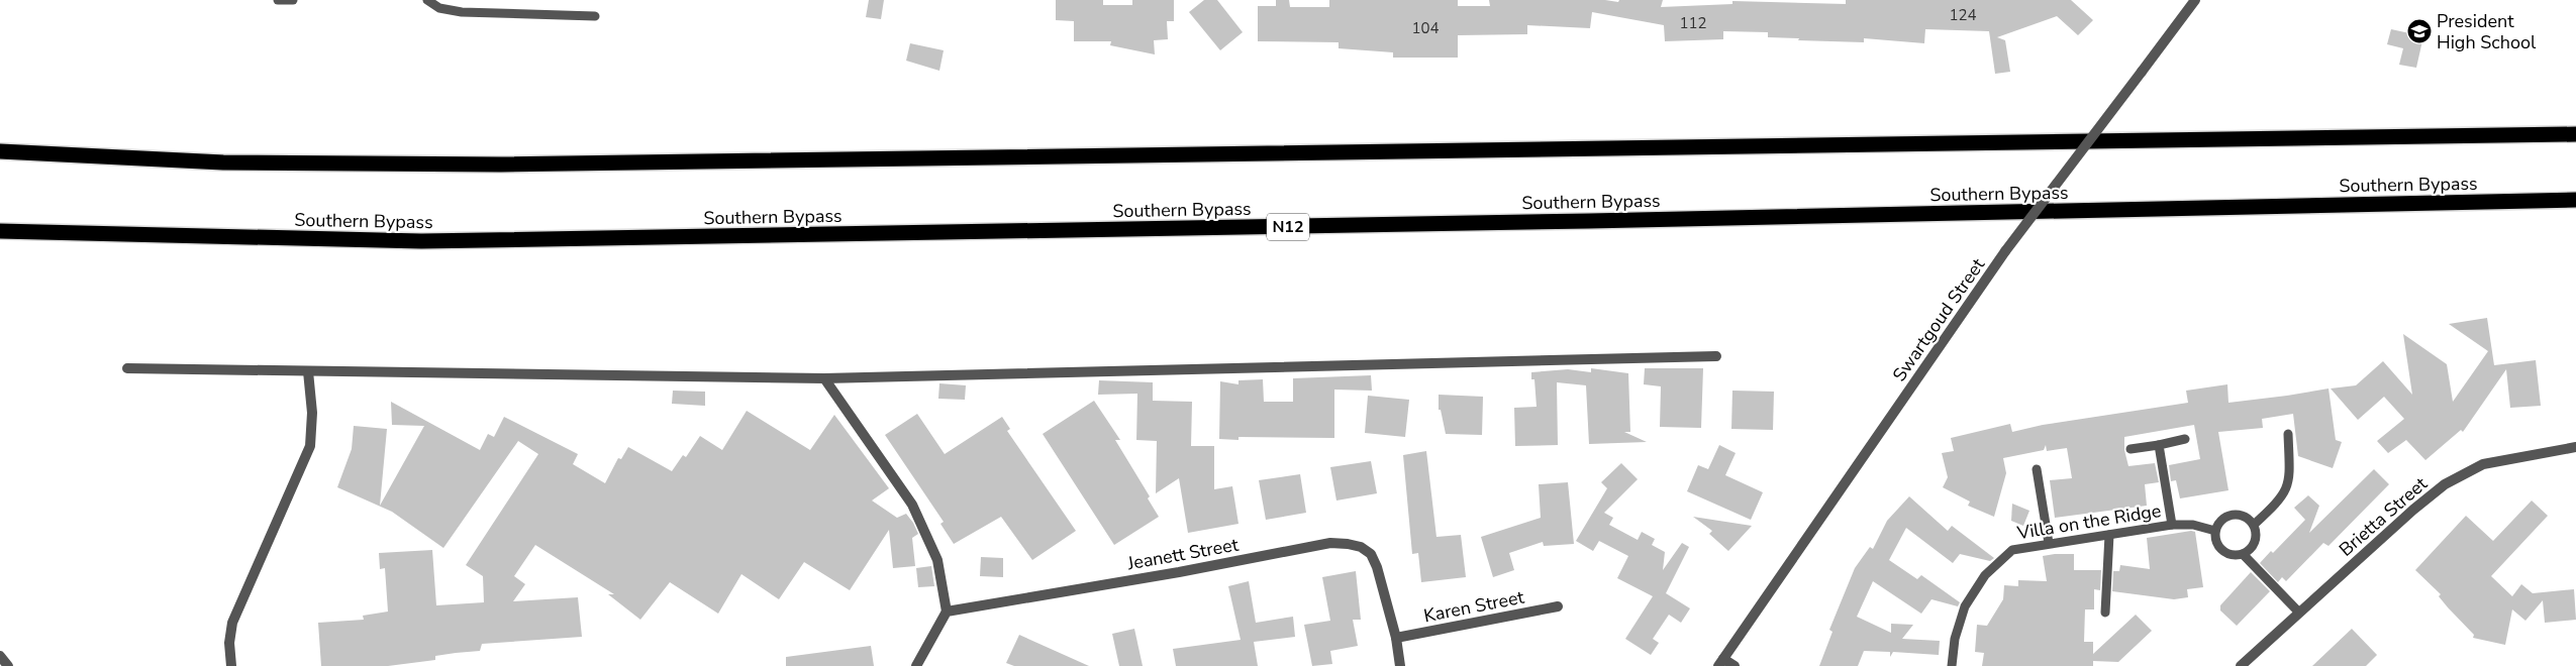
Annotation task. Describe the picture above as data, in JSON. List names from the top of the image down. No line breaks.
{"streets":{"highway":["Southern Bypass","N12"],"street":["Swartgoud Street","Brietta Street","Jeanett Street","Karen Street"],"lane":["Villa on the Ridge"]},"crossings":[["Jeanett Street","Karen Street"]],"places":{"school or university":["President High School"]},"house_numbers":["124","112","104"]}
